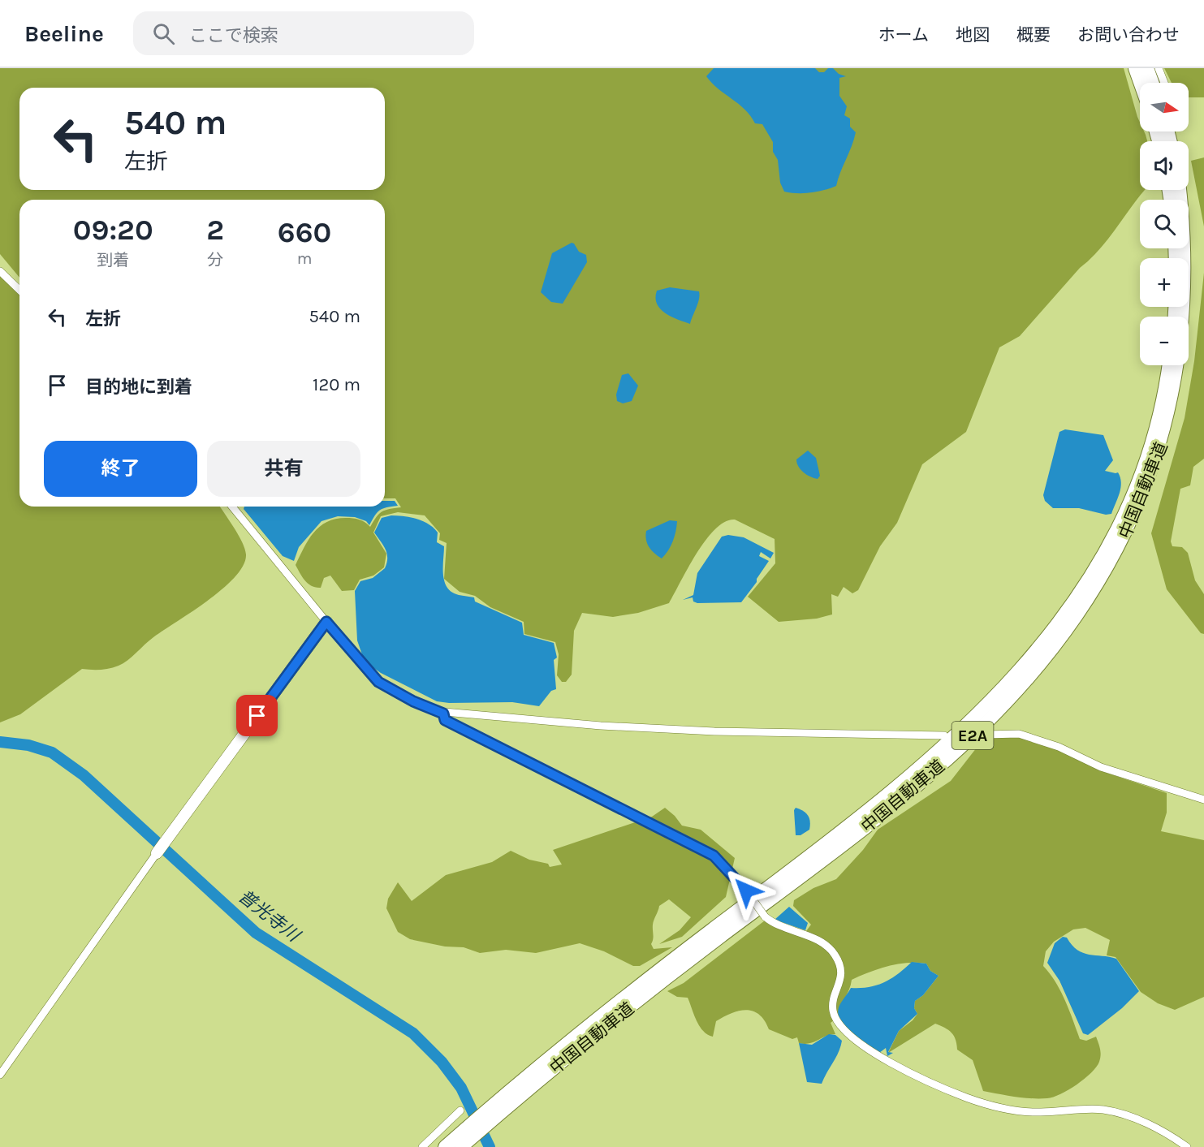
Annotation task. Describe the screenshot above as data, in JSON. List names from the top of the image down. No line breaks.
{"streets":{"highway":["中国自動車道","E2A"]},"water":["普光寺川"],"north":"right","page":{"header":"Beeline","search":"ここで検索","nav":["ホーム","地図","概要","お問い合わせ"],"map_buttons":["+","−"],"turn":["540 m","左折"],"eta":["09:20","到着","2","分","660","m"],"list":[{"name":"左折","value":"540 m"},{"name":"目的地に到着","value":"120 m"}],"buttons":["終了","共有"]}}
